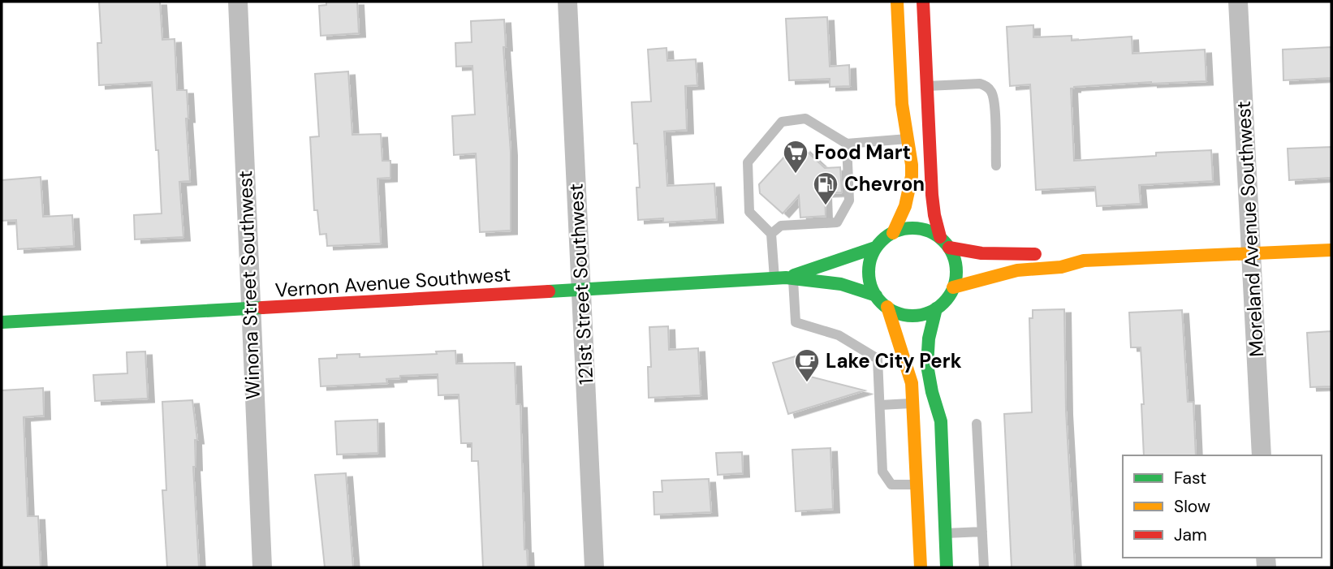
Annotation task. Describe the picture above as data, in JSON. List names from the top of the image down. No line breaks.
{"streets":{"street":["Moreland Avenue Southwest","Vernon Avenue Southwest","121st Street Southwest","Winona Street Southwest"]},"crossings":[["Vernon Avenue Southwest","121st Street Southwest"],["Vernon Avenue Southwest","Winona Street Southwest"]],"places":{"supermarket":["Food Mart"],"fuel station":["Chevron"],"cafe":["Lake City Perk"]},"legend":["Fast","Slow","Jam"]}
